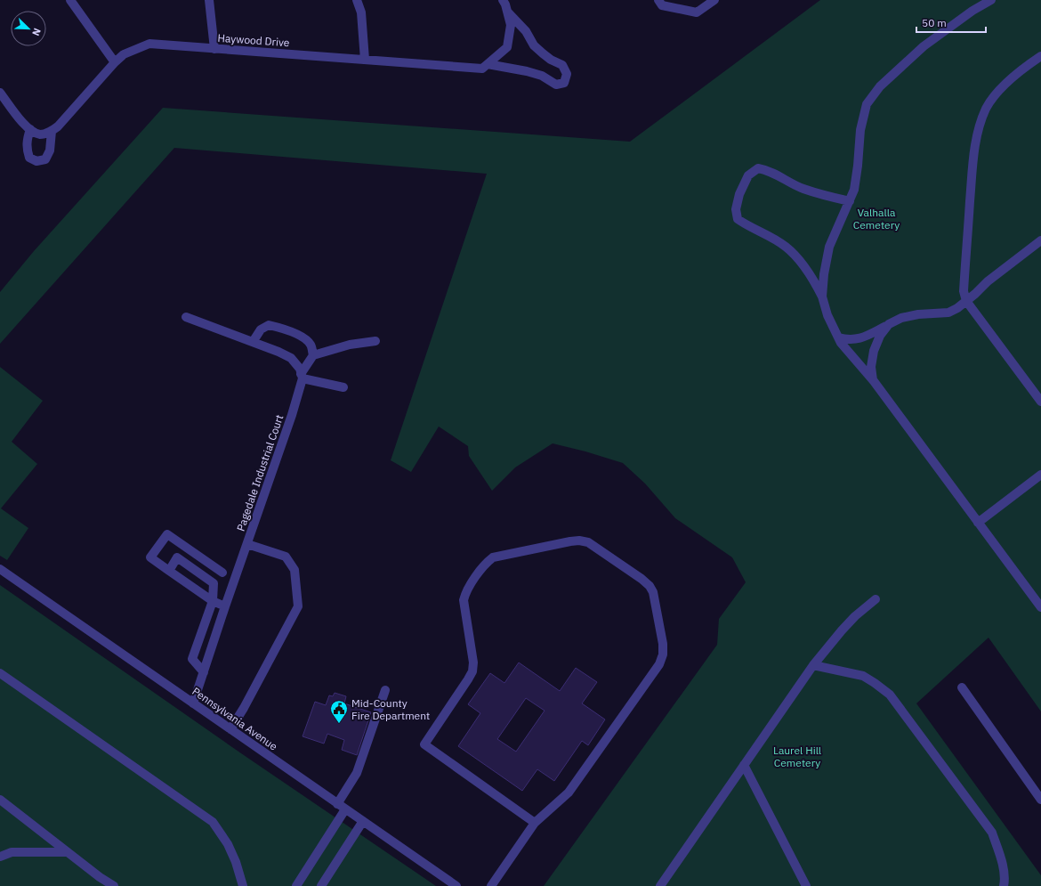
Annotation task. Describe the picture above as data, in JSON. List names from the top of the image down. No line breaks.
{"streets":{"street":["Haywood Drive","Pagedale Industrial Court","Pennsylvania Avenue"]},"crossings":[["Pagedale Industrial Court","Pennsylvania Avenue"]],"parks":["Valhalla Cemetery","Laurel Hill Cemetery"],"places":{"public building":["Mid-County Fire Department"]},"scale_bar":"50 m","north":"bottom right"}
